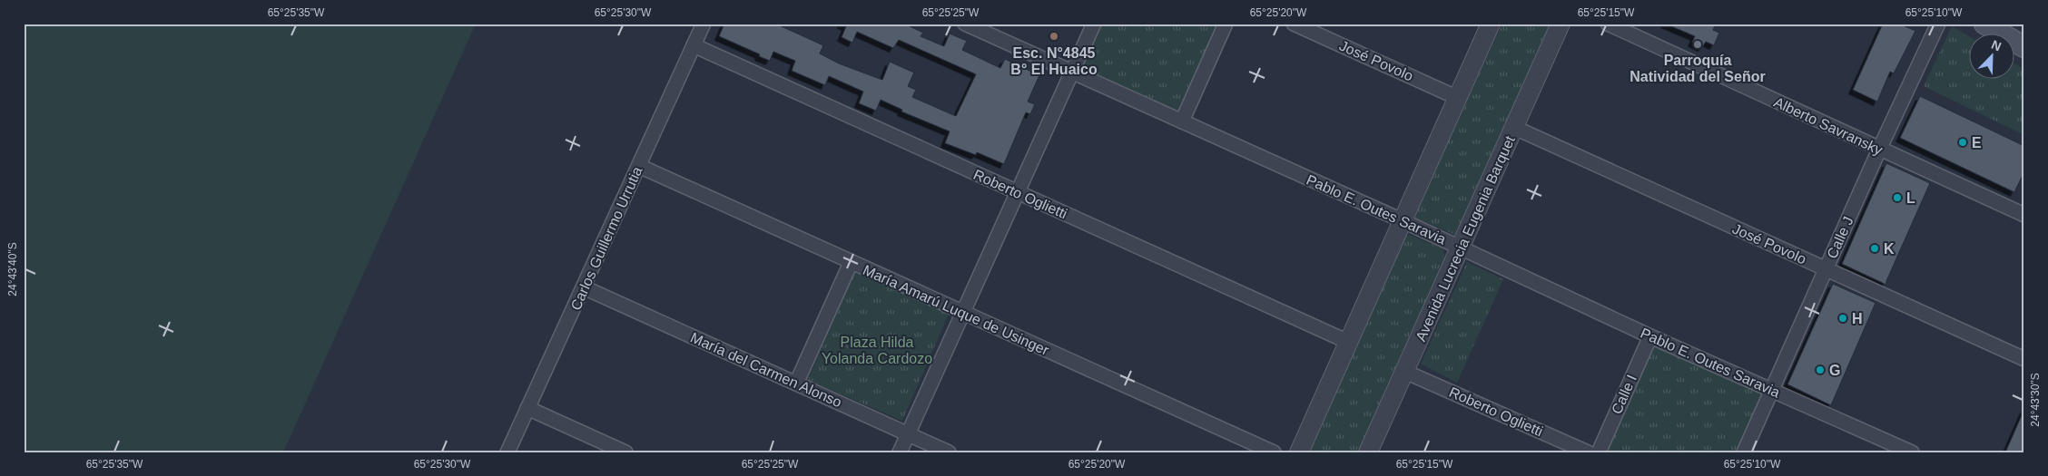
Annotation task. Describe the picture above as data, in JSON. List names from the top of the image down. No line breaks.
{"streets":{"street":["José Povolo","Alberto Savransky","Roberto Oglietti","Pablo E. Outes Saravia","Calle J","Carlos Guillermo Urrutia","Avenida Lucrecia Eugenia Barquet","María Amarú Luque de Usinger","María del Carmen Alonso","Calle I"]},"crossings":[["José Povolo","Calle J"],["José Povolo","Avenida Lucrecia Eugenia Barquet"],["Alberto Savransky","Calle J"],["Roberto Oglietti","Carlos Guillermo Urrutia"],["Roberto Oglietti","Avenida Lucrecia Eugenia Barquet"],["Pablo E. Outes Saravia","Calle J"],["Pablo E. Outes Saravia","Avenida Lucrecia Eugenia Barquet"],["Pablo E. Outes Saravia","Calle I"],["Carlos Guillermo Urrutia","María Amarú Luque de Usinger"],["Carlos Guillermo Urrutia","María del Carmen Alonso"]],"parks":["Plaza Hilda Yolanda Cardozo"],"places":["Esc. N°4845 B° El Huaico","Parroquía Natividad del Señor","E","L","K","H","G"],"north":"top right","coordinates":["65°25'35\"W","65°25'30\"W","65°25'25\"W","65°25'20\"W","65°25'15\"W","65°25'10\"W","24°43'40\"S","24°43'30\"S"]}
